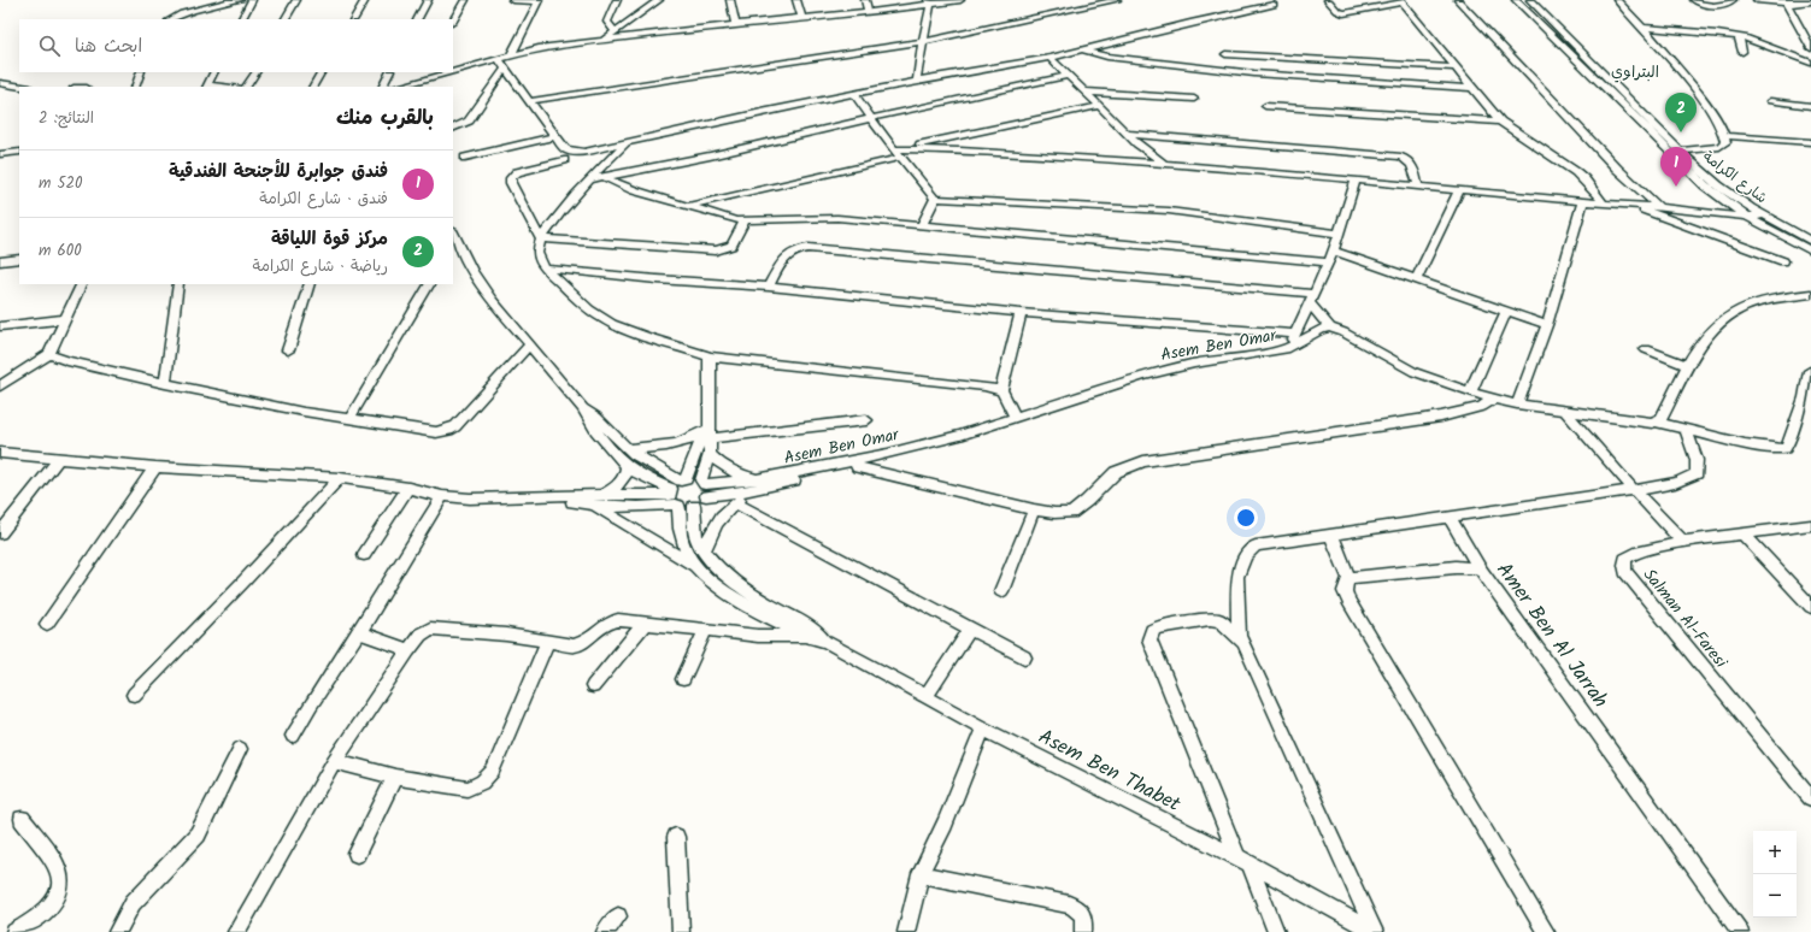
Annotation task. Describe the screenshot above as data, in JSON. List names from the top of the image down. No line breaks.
{"streets":{"street":["شارع الكرامة","Asem Ben Omar","Salman Al-Faresi","Amer Ben Al Jarrah","Asem Ben Thabet"]},"districts":["البتراوي"],"page":{"search":"ابحث هنا","heading":["بالقرب منك","النتائج: 2"],"pins":["2","1"],"list":[{"mark":"1","name":"فندق جوابرة للأجنحة الفندقية","note":"فندق · شارع الكرامة","value":"520 m"},{"mark":"2","name":"مركز قوة اللياقة","note":"رياضة · شارع الكرامة","value":"600 m"}],"map_buttons":["+","−"]}}
